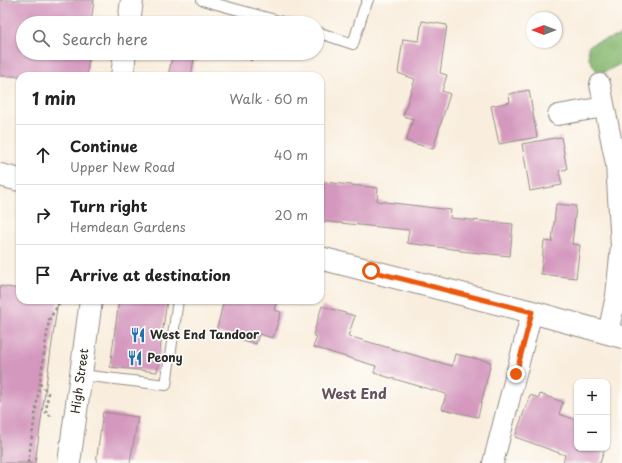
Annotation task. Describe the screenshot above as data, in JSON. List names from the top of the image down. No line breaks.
{"streets":{"street":["High Street"]},"districts":["West End"],"places":{"restaurant":["West End Tandoor","Peony"]},"north":"left","page":{"search":"Search here","heading":["1 min","Walk · 60 m"],"list":[["Continue","Upper New Road","40 m"],["Turn right","Hemdean Gardens","20 m"],"Arrive at destination"],"map_buttons":["+","−"]}}
